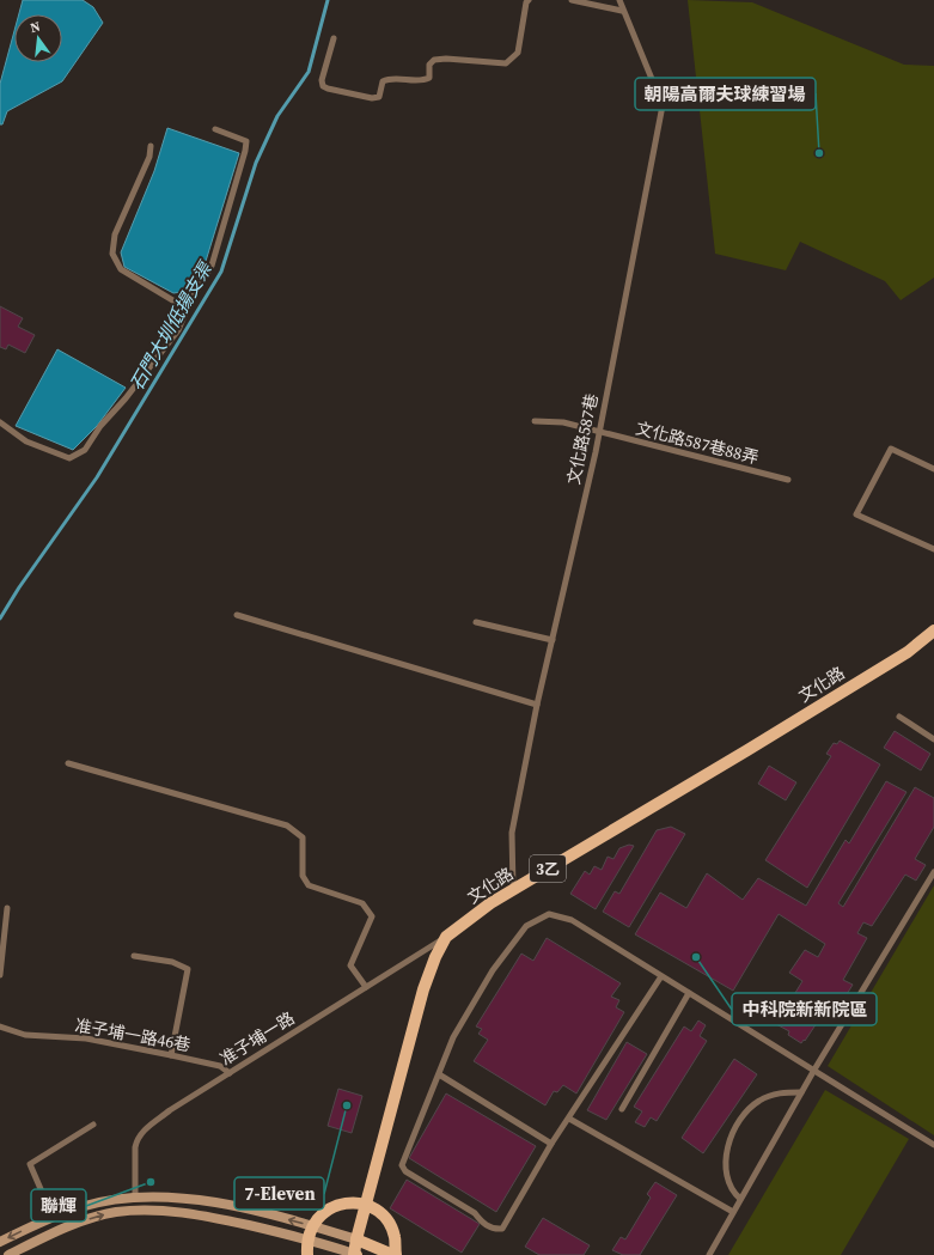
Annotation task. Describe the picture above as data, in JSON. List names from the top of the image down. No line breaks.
{"streets":{"main road":["文化路","3乙"],"lane":["文化路587巷","文化路587巷88弄","准子埔一路46巷","准子埔一路"]},"crossings":[["文化路587巷","文化路587巷88弄"],["文化路587巷","文化路"],["文化路","准子埔一路"],["准子埔一路46巷","准子埔一路"]],"water":["石門大圳低揚支渠"],"places":["朝陽高爾夫球練習場","中科院新新院區","7-Eleven","聯輝"],"north":"top"}
